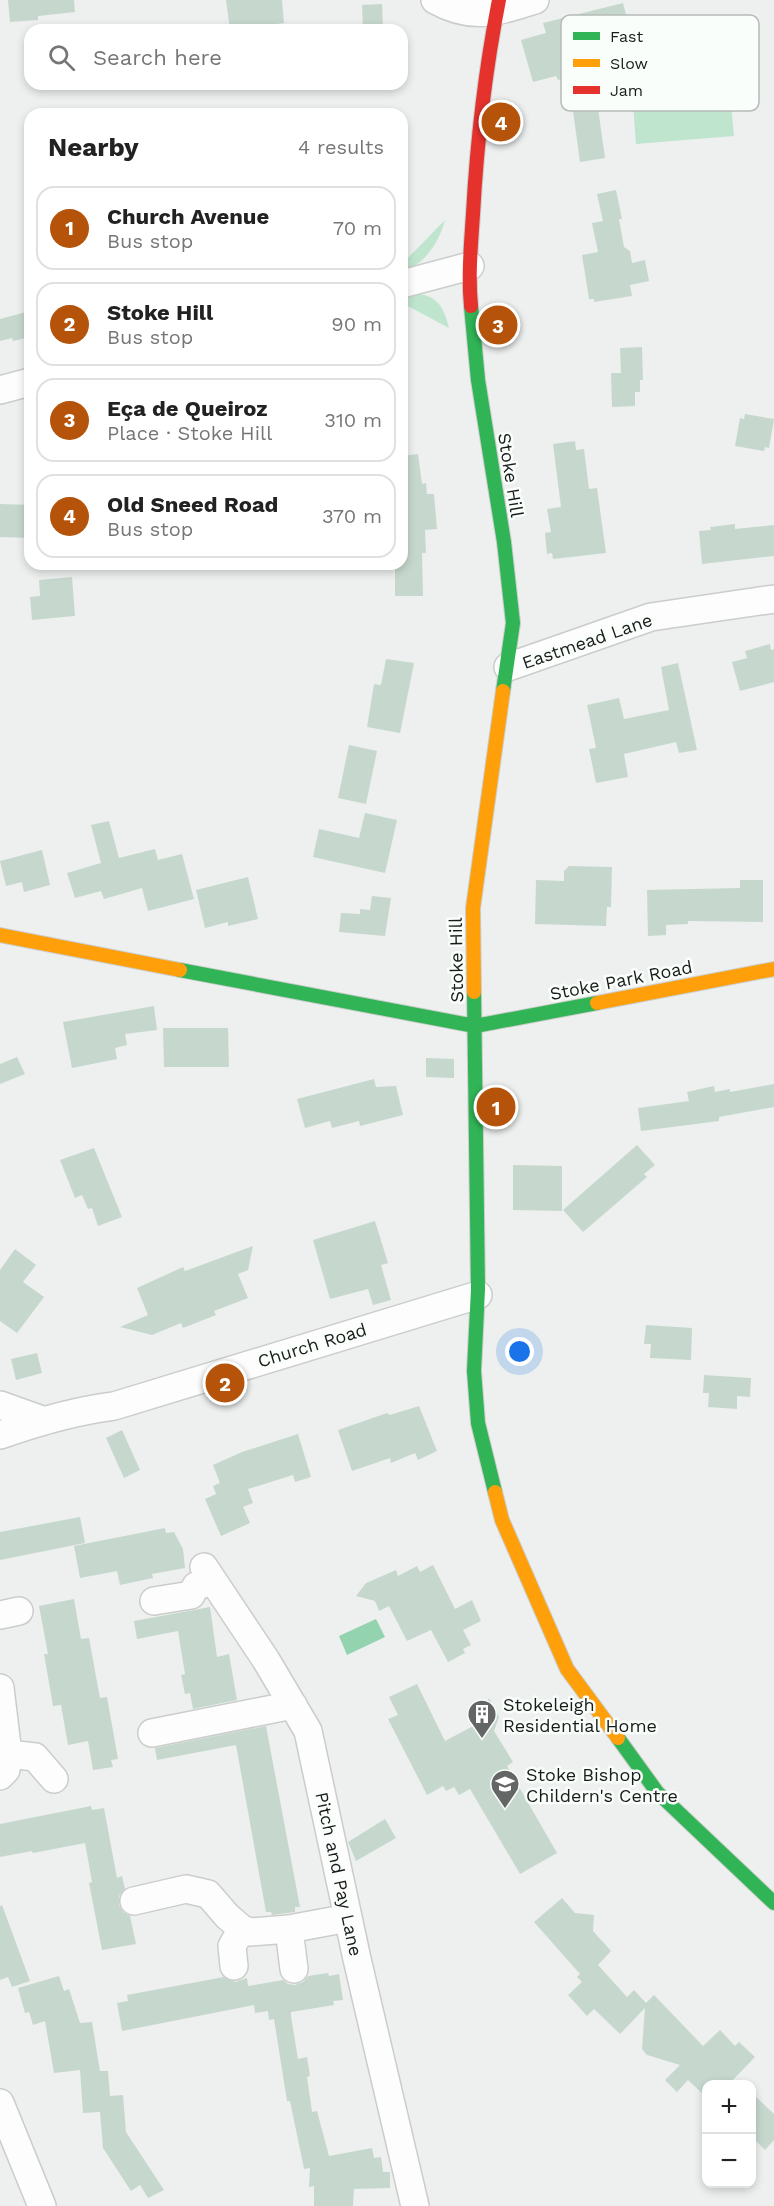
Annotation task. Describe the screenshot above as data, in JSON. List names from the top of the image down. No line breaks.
{"streets":{"street":["Stoke Hill","Eastmead Lane","Stoke Park Road","Church Road","Pitch and Pay Lane"]},"crossings":[["Stoke Hill","Eastmead Lane"],["Stoke Hill","Stoke Park Road"],["Stoke Hill","Church Road"]],"places":{"building":["Stokeleigh Residential Home"],"school or university":["Stoke Bishop Childern's Centre"]},"legend":["Fast","Slow","Jam"],"page":{"search":"Search here","pins":["4","3","1","2"],"heading":["Nearby","4 results"],"list":[{"mark":"1","name":"Church Avenue","note":"Bus stop","value":"70 m"},{"mark":"2","name":"Stoke Hill","note":"Bus stop","value":"90 m"},{"mark":"3","name":"Eça de Queiroz","note":"Place · Stoke Hill","value":"310 m"},{"mark":"4","name":"Old Sneed Road","note":"Bus stop","value":"370 m"}],"map_buttons":["+","−"]}}
